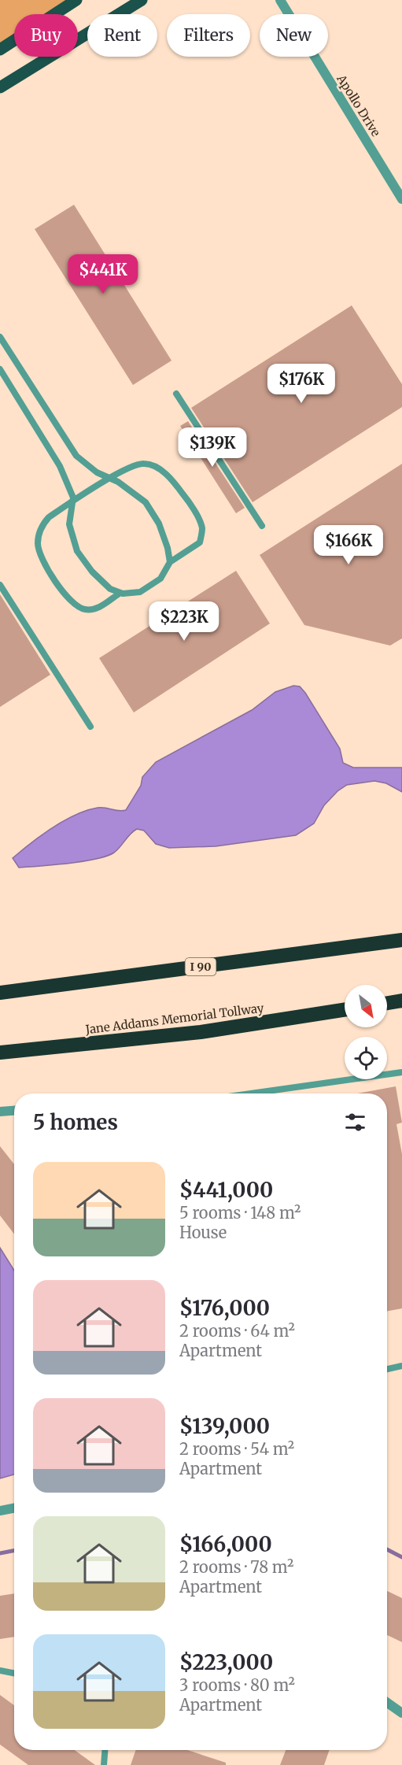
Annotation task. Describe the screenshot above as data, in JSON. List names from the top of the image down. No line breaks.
{"streets":{"highway":["I 90","Jane Addams Memorial Tollway"],"street":["Apollo Drive"]},"north":"bottom right","page":{"chip":["Buy","Rent","Filters","New"],"price":["$441K","$176K","$139K","$166K","$223K"],"heading":"5 homes","list":[{"name":"$441,000","note":"5 rooms · 148 m² · House"},{"name":"$176,000","note":"2 rooms · 64 m² · Apartment"},{"name":"$139,000","note":"2 rooms · 54 m² · Apartment"},{"name":"$166,000","note":"2 rooms · 78 m² · Apartment"},{"name":"$223,000","note":"3 rooms · 80 m² · Apartment"}]}}
